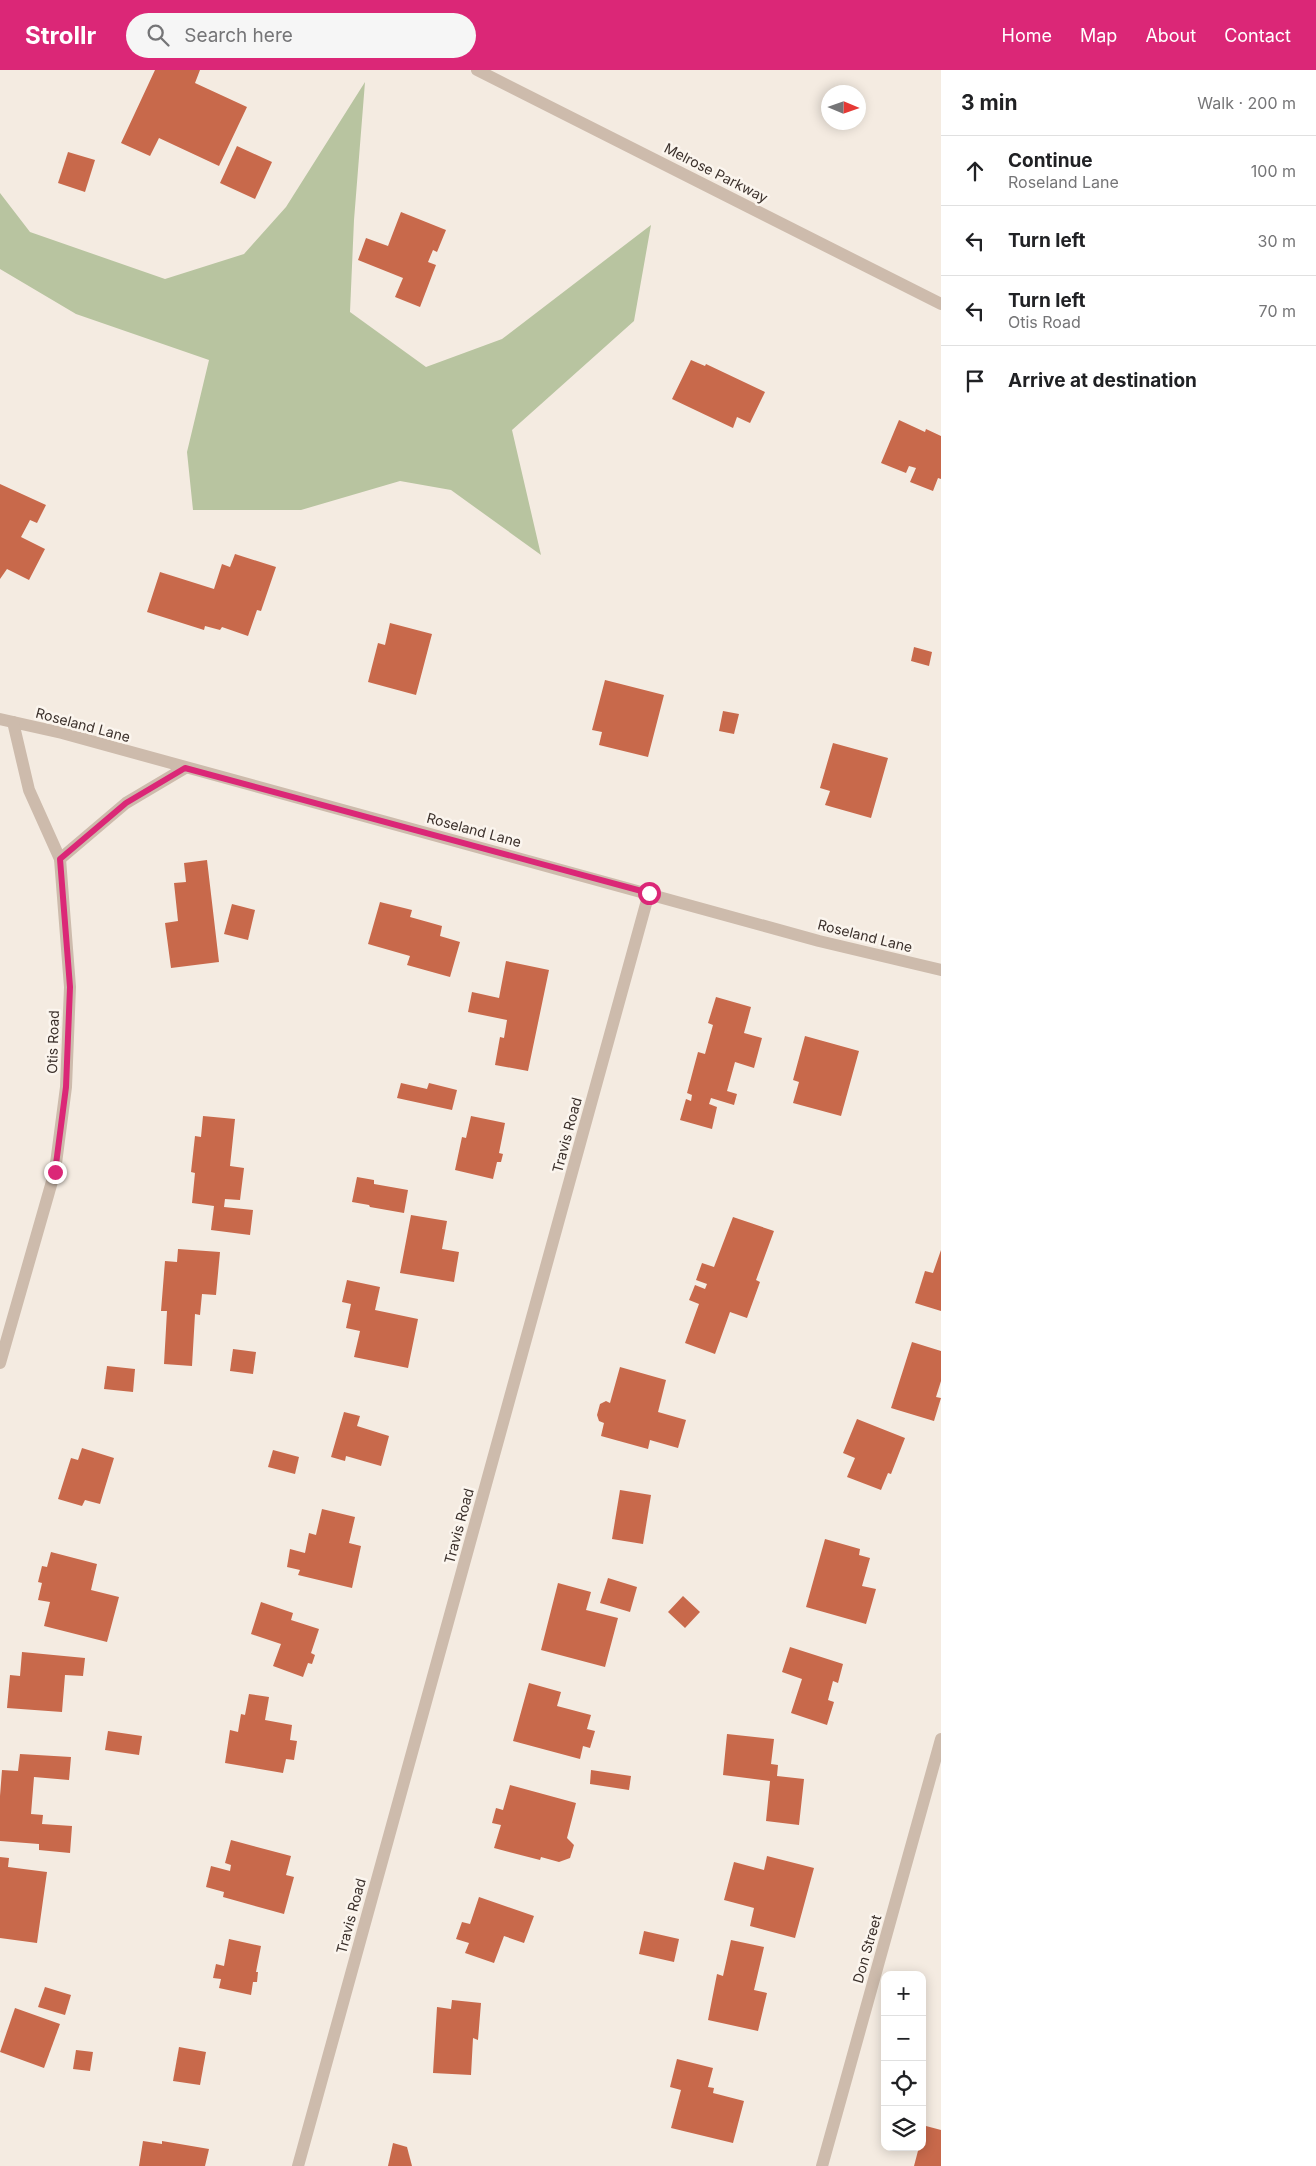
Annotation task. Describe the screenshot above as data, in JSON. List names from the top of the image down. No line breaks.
{"streets":{"street":["Melrose Parkway","Roseland Lane","Otis Road","Travis Road","Don Street"]},"crossings":[["Roseland Lane","Otis Road"],["Roseland Lane","Travis Road"]],"north":"right","page":{"header":"Strollr","search":"Search here","nav":["Home","Map","About","Contact"],"heading":["3 min","Walk · 200 m"],"list":[["Continue","Roseland Lane","100 m"],["Turn left","30 m"],["Turn left","Otis Road","70 m"],"Arrive at destination"],"map_buttons":["+","−"]}}
